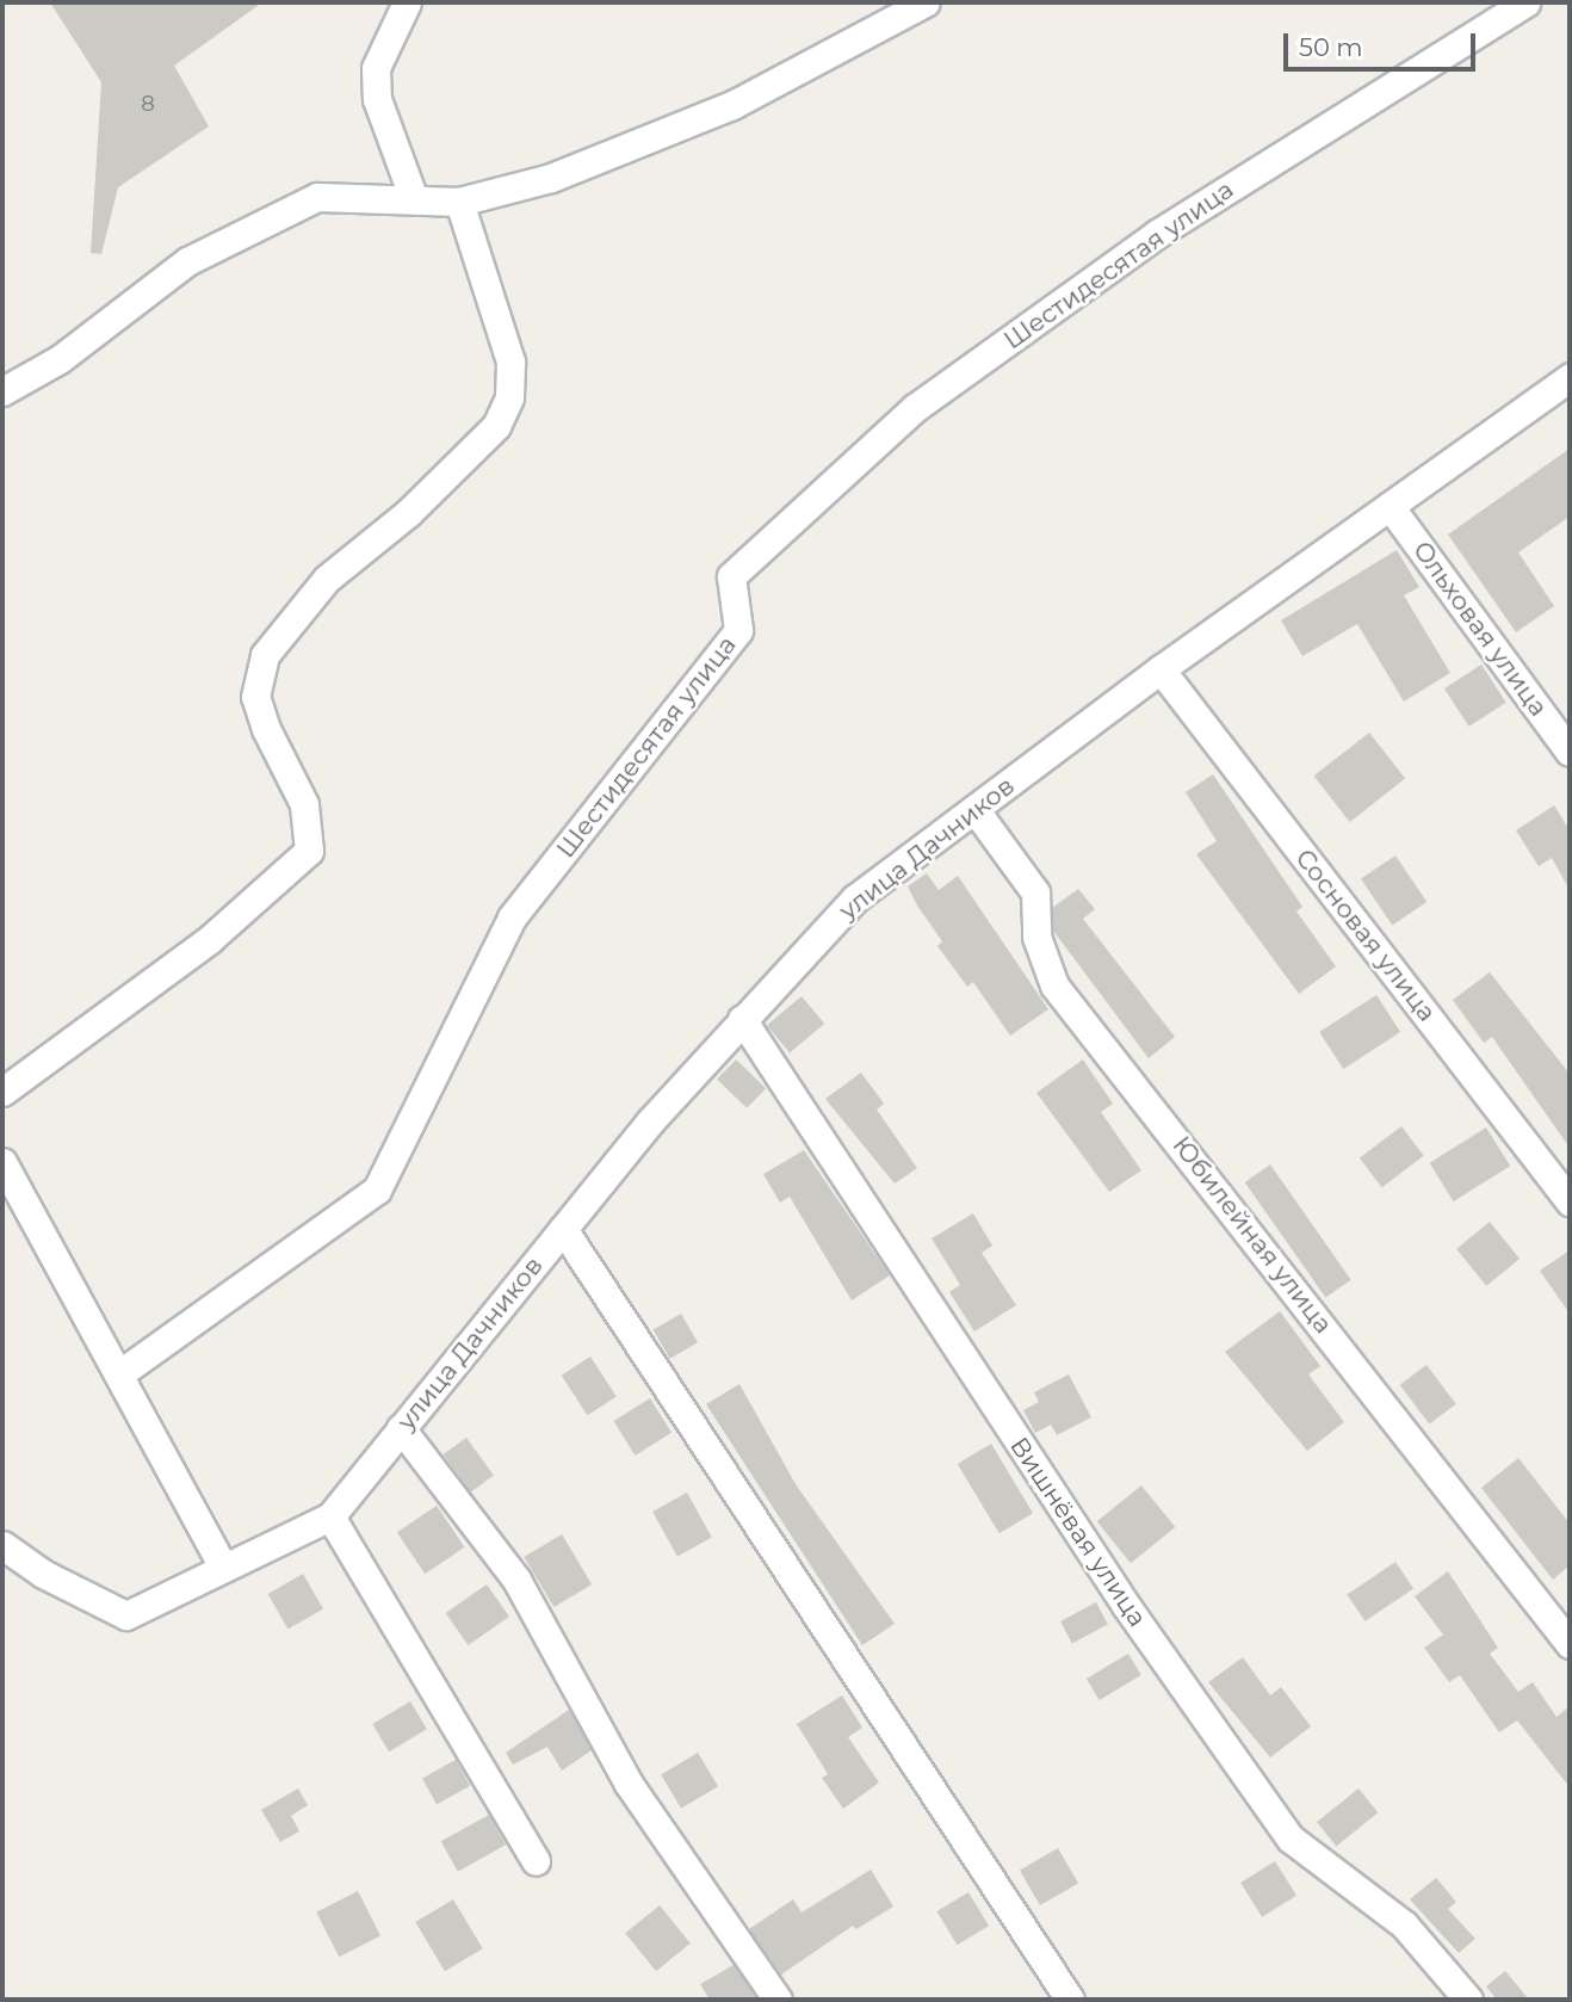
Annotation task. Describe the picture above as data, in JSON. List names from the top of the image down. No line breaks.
{"streets":{"street":["Шестидесятая улица","Ольховая улица","улица Дачников","Сосновая улица","Юбилейная улица","Вишнёвая улица"]},"crossings":[["Ольховая улица","улица Дачников"],["улица Дачников","Сосновая улица"],["улица Дачников","Юбилейная улица"],["улица Дачников","Вишнёвая улица"]],"house_numbers":["8"],"scale_bar":"50 m"}
